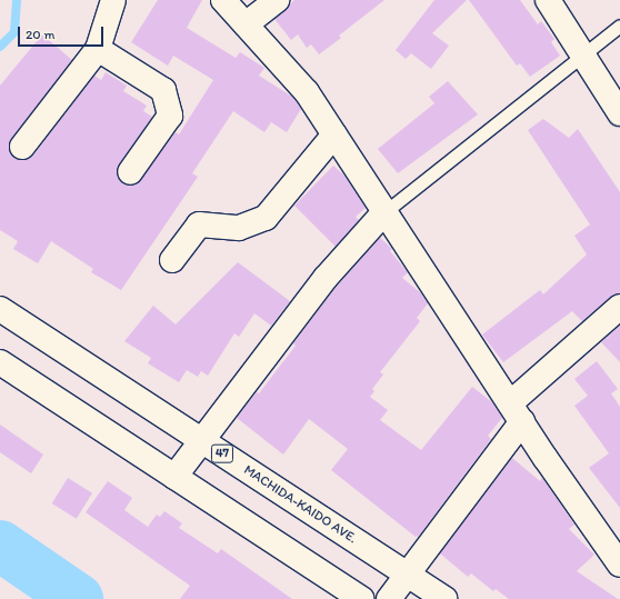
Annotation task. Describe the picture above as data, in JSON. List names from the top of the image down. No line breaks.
{"streets":{"street":["47","MACHIDA-KAIDO AVE."]},"scale_bar":"20 m"}
